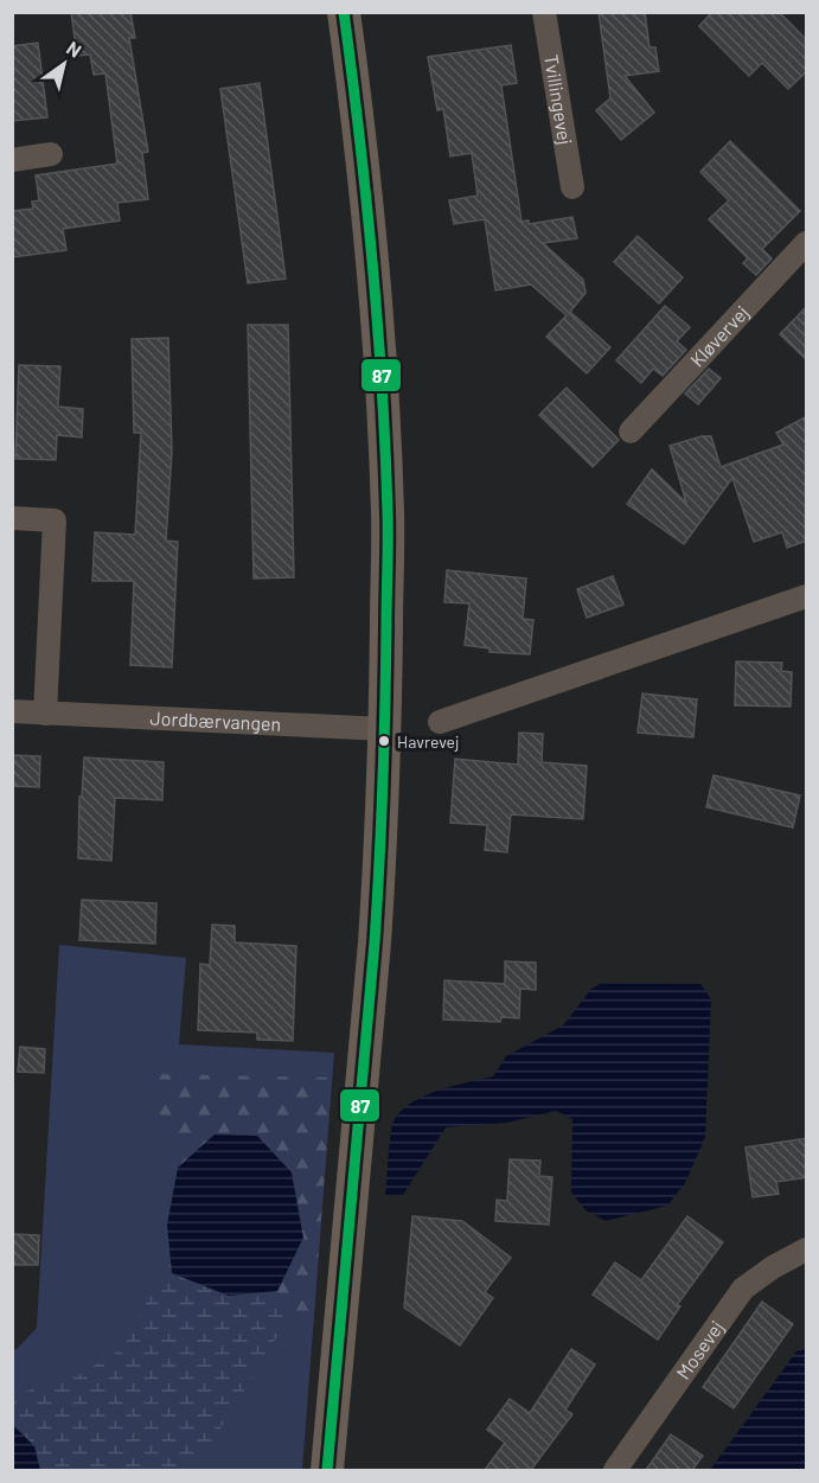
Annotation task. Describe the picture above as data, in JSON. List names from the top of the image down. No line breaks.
{"streets":{"street":["Tvillingevej","Kløvervej","Jordbærvangen","Mosevej"]},"places":["Havrevej"],"lines":["transit line 87"],"north":"top right"}
